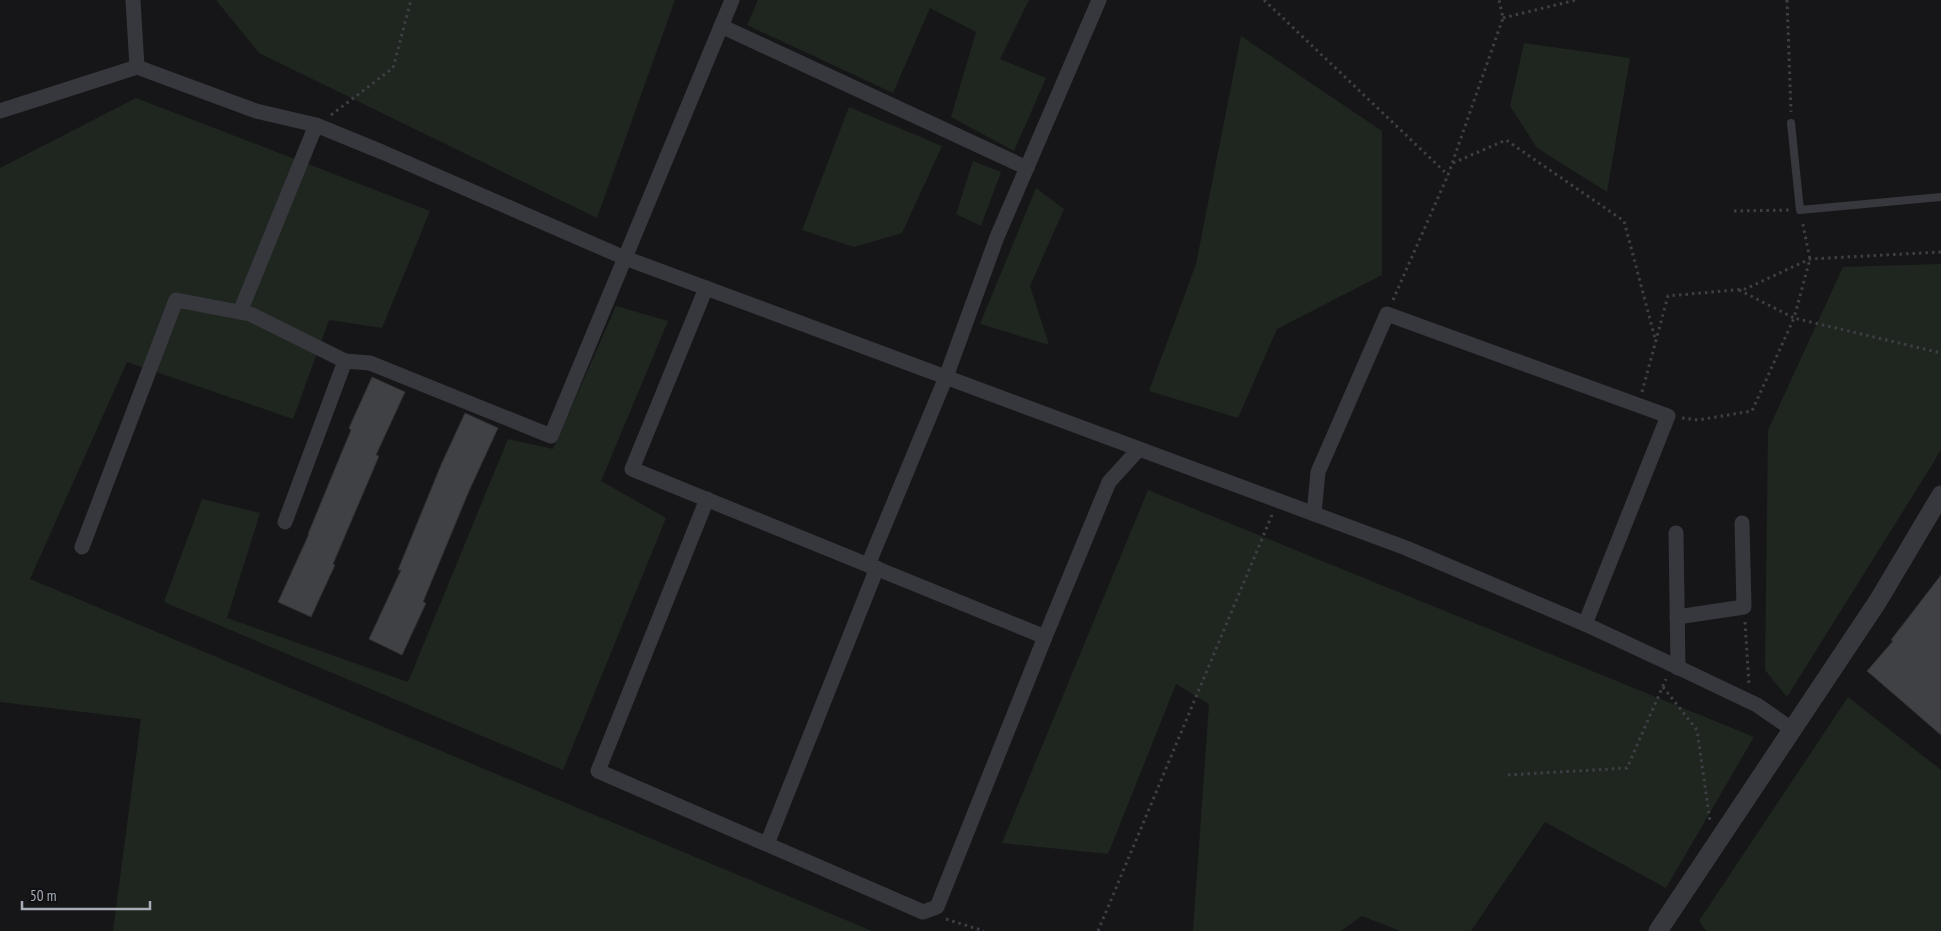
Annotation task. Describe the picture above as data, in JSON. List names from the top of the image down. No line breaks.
{"scale_bar":"50 m"}
